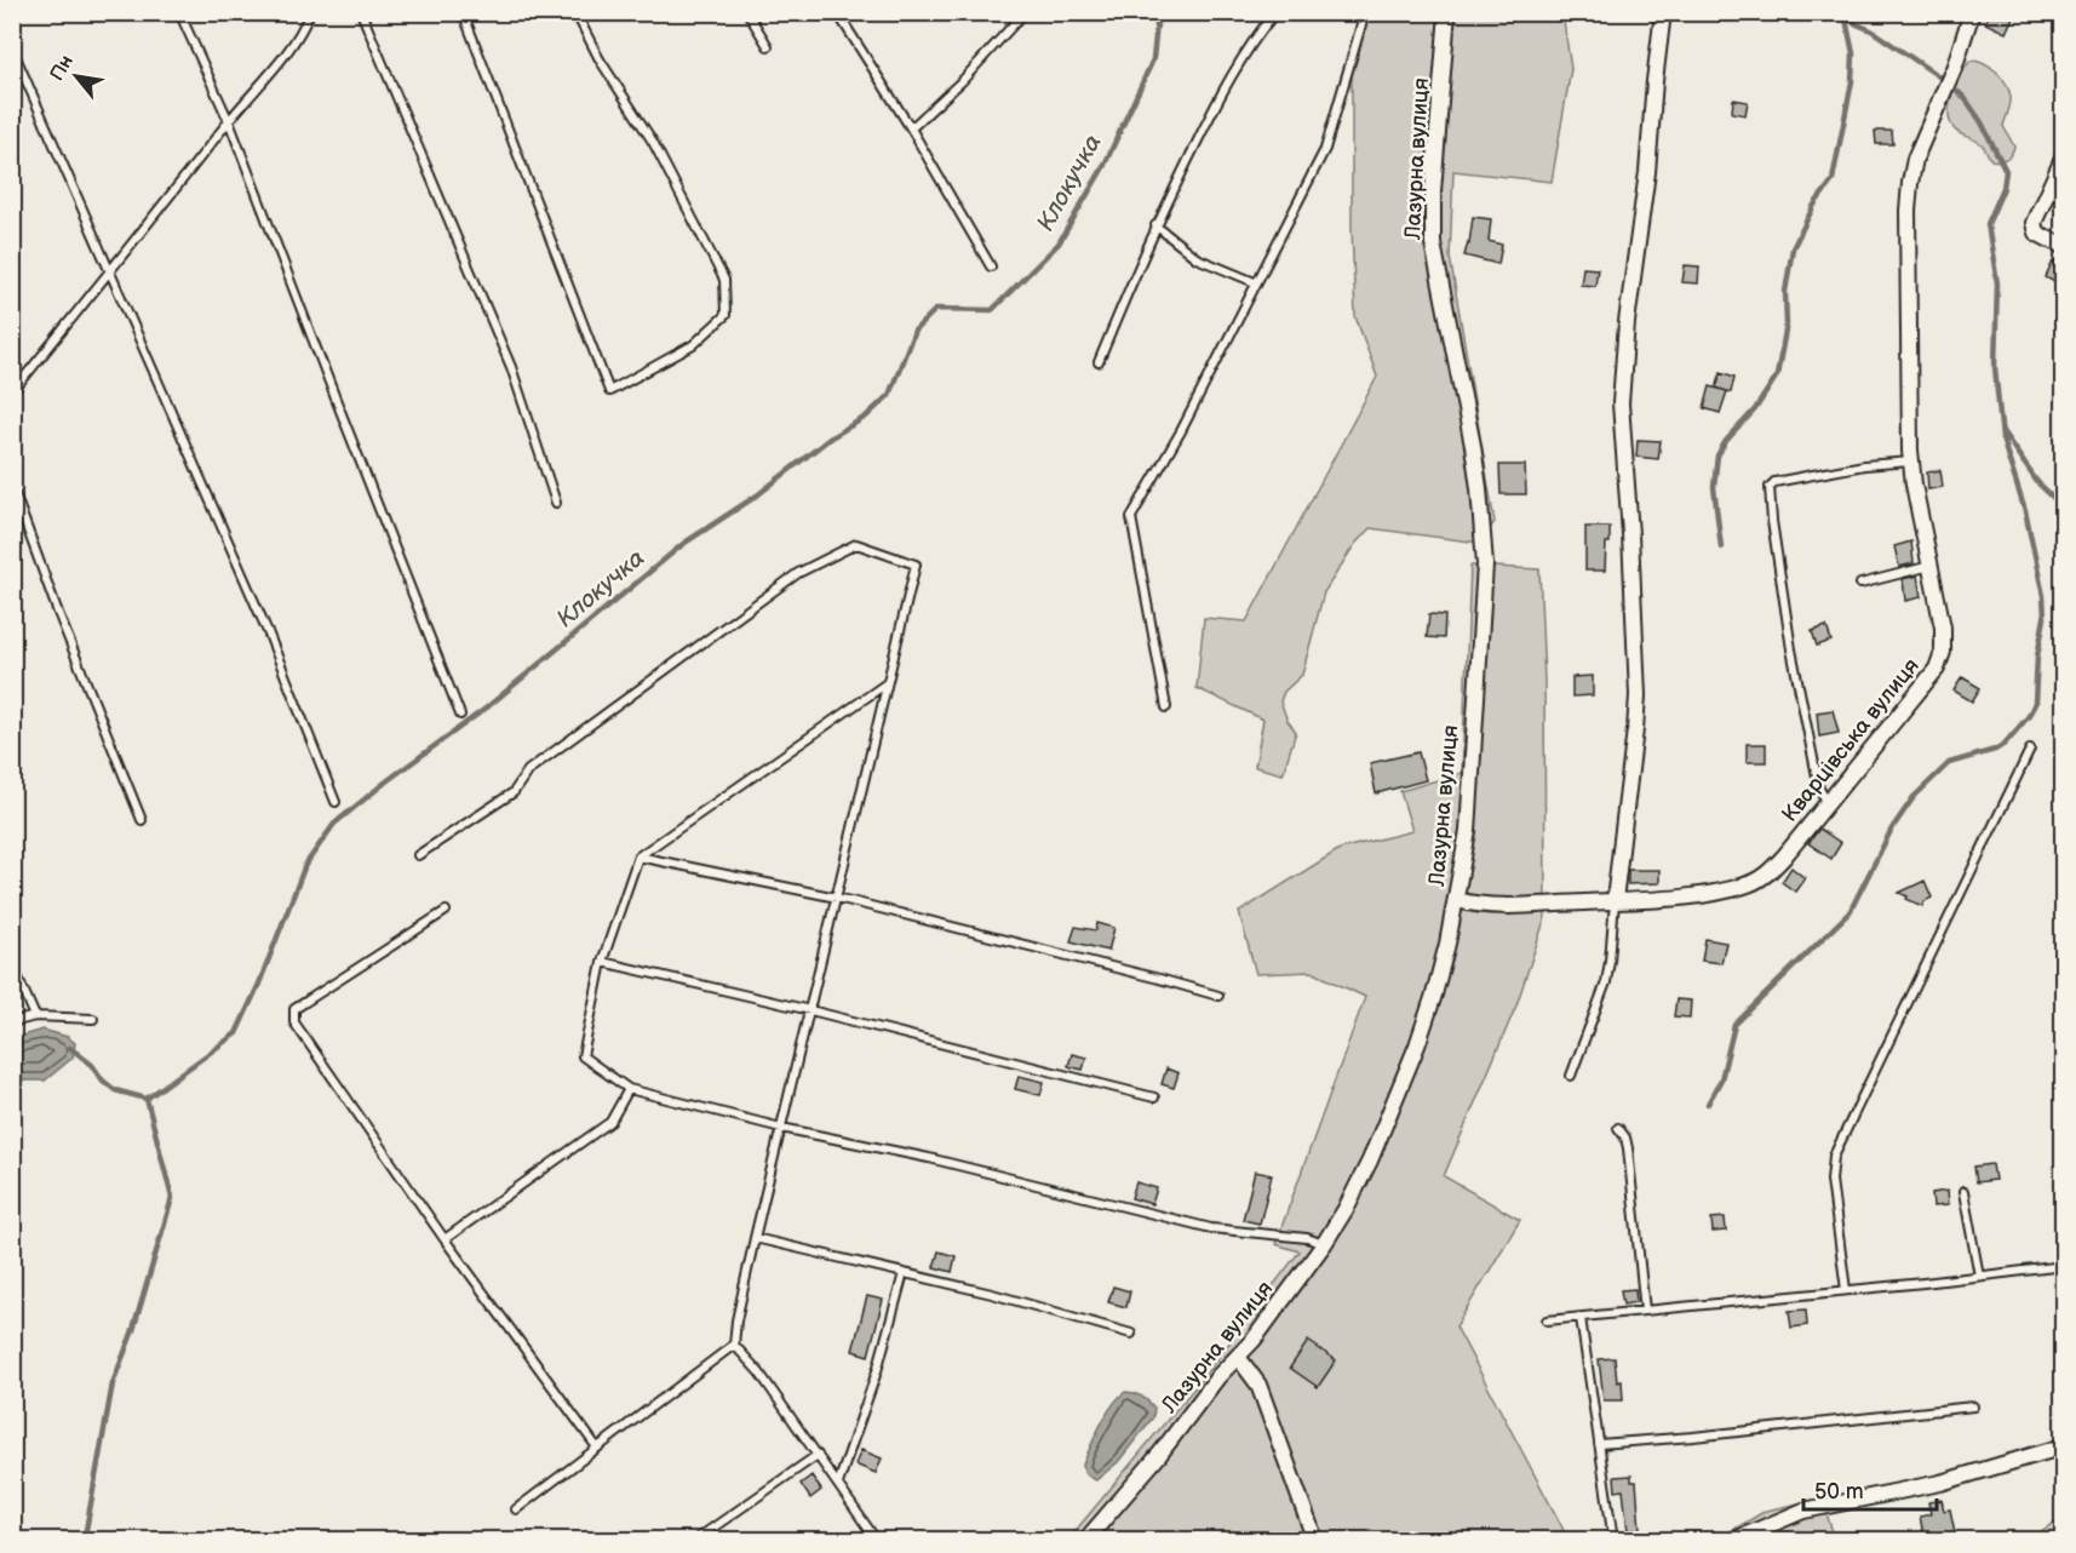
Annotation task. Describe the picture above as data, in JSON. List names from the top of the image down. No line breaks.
{"streets":{"street":["Лазурна вулиця","Кварцівська вулиця"]},"crossings":[["Лазурна вулиця","Кварцівська вулиця"]],"water":["Клокучка"],"scale_bar":"50 m","north":"top left"}
